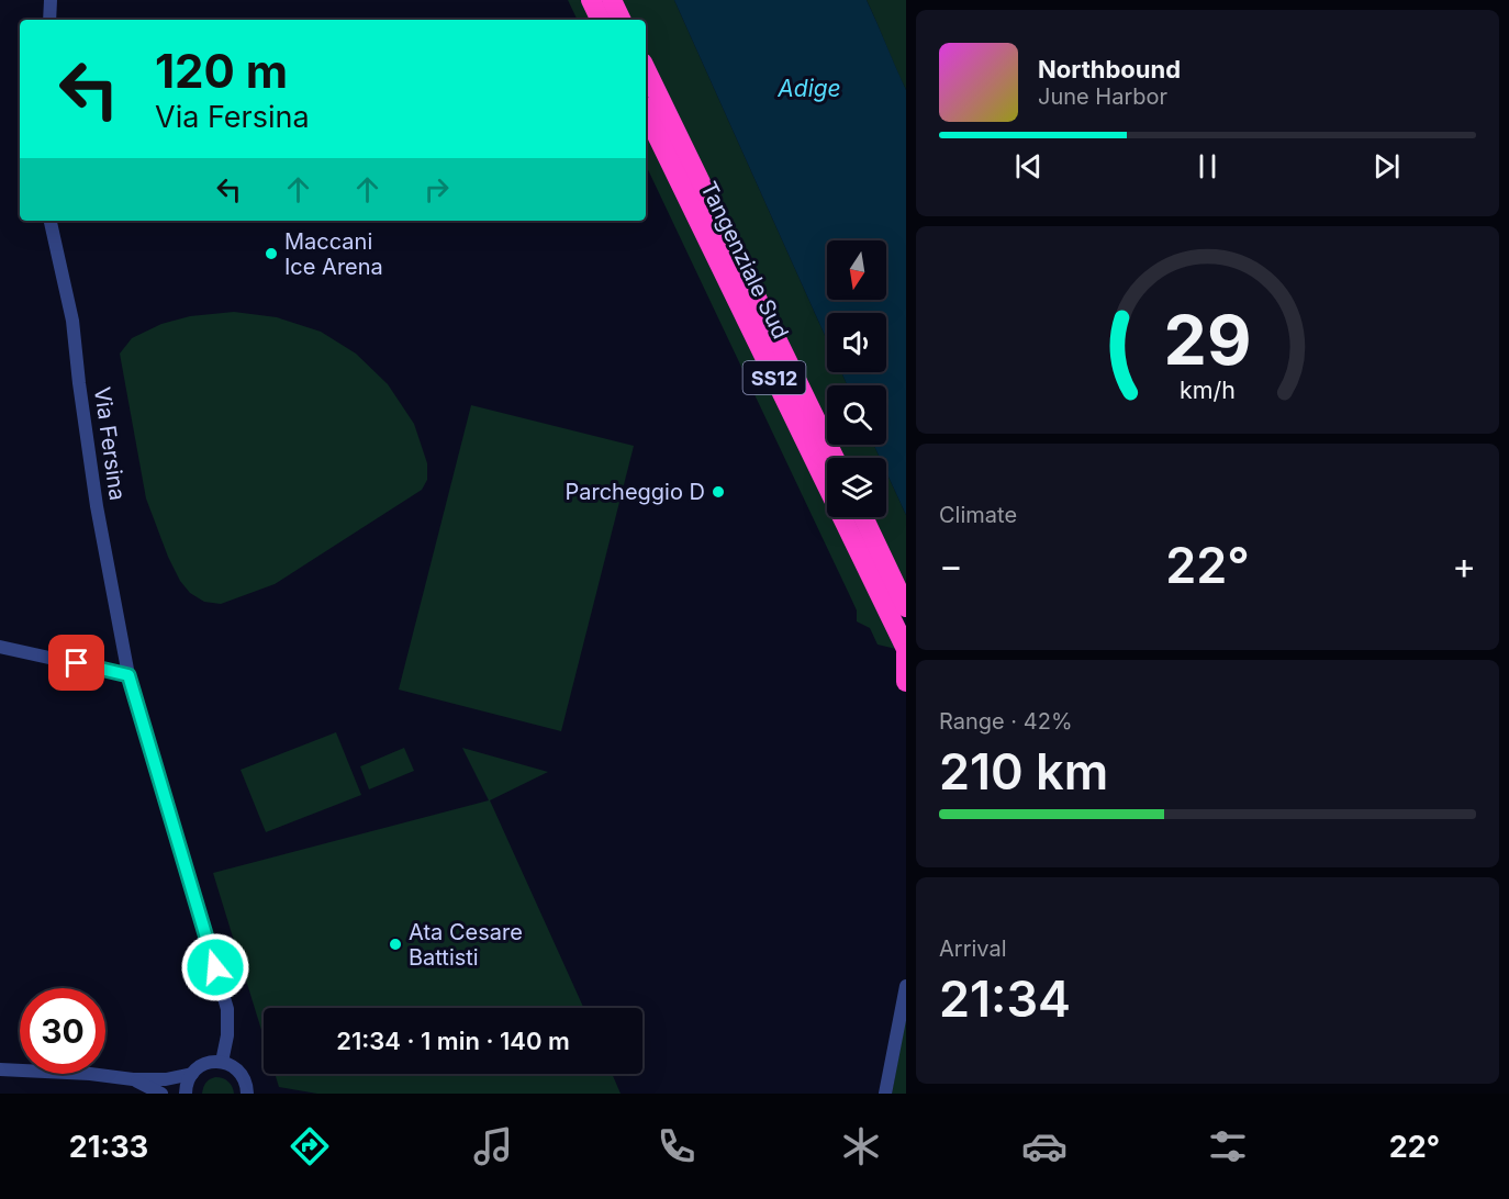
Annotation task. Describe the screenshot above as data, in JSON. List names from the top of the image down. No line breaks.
{"streets":{"highway":["Tangenziale Sud","SS12"],"street":["Via Fersina"]},"water":["Adige"],"places":["Maccani Ice Arena","Parcheggio D","Ata Cesare Battisti"],"north":"bottom","page":{"turn":["120 m","Via Fersina"],"song":["Northbound","June Harbor"],"tile":["Climate",["Range · 42%","210 km"],["Arrival","21:34"]],"heat":["−","22°","+"],"limit":"30","trip":"21:34 · 1 min · 140 m","tabs":["21:33","22°"],"gauge":["29","km/h"]}}
